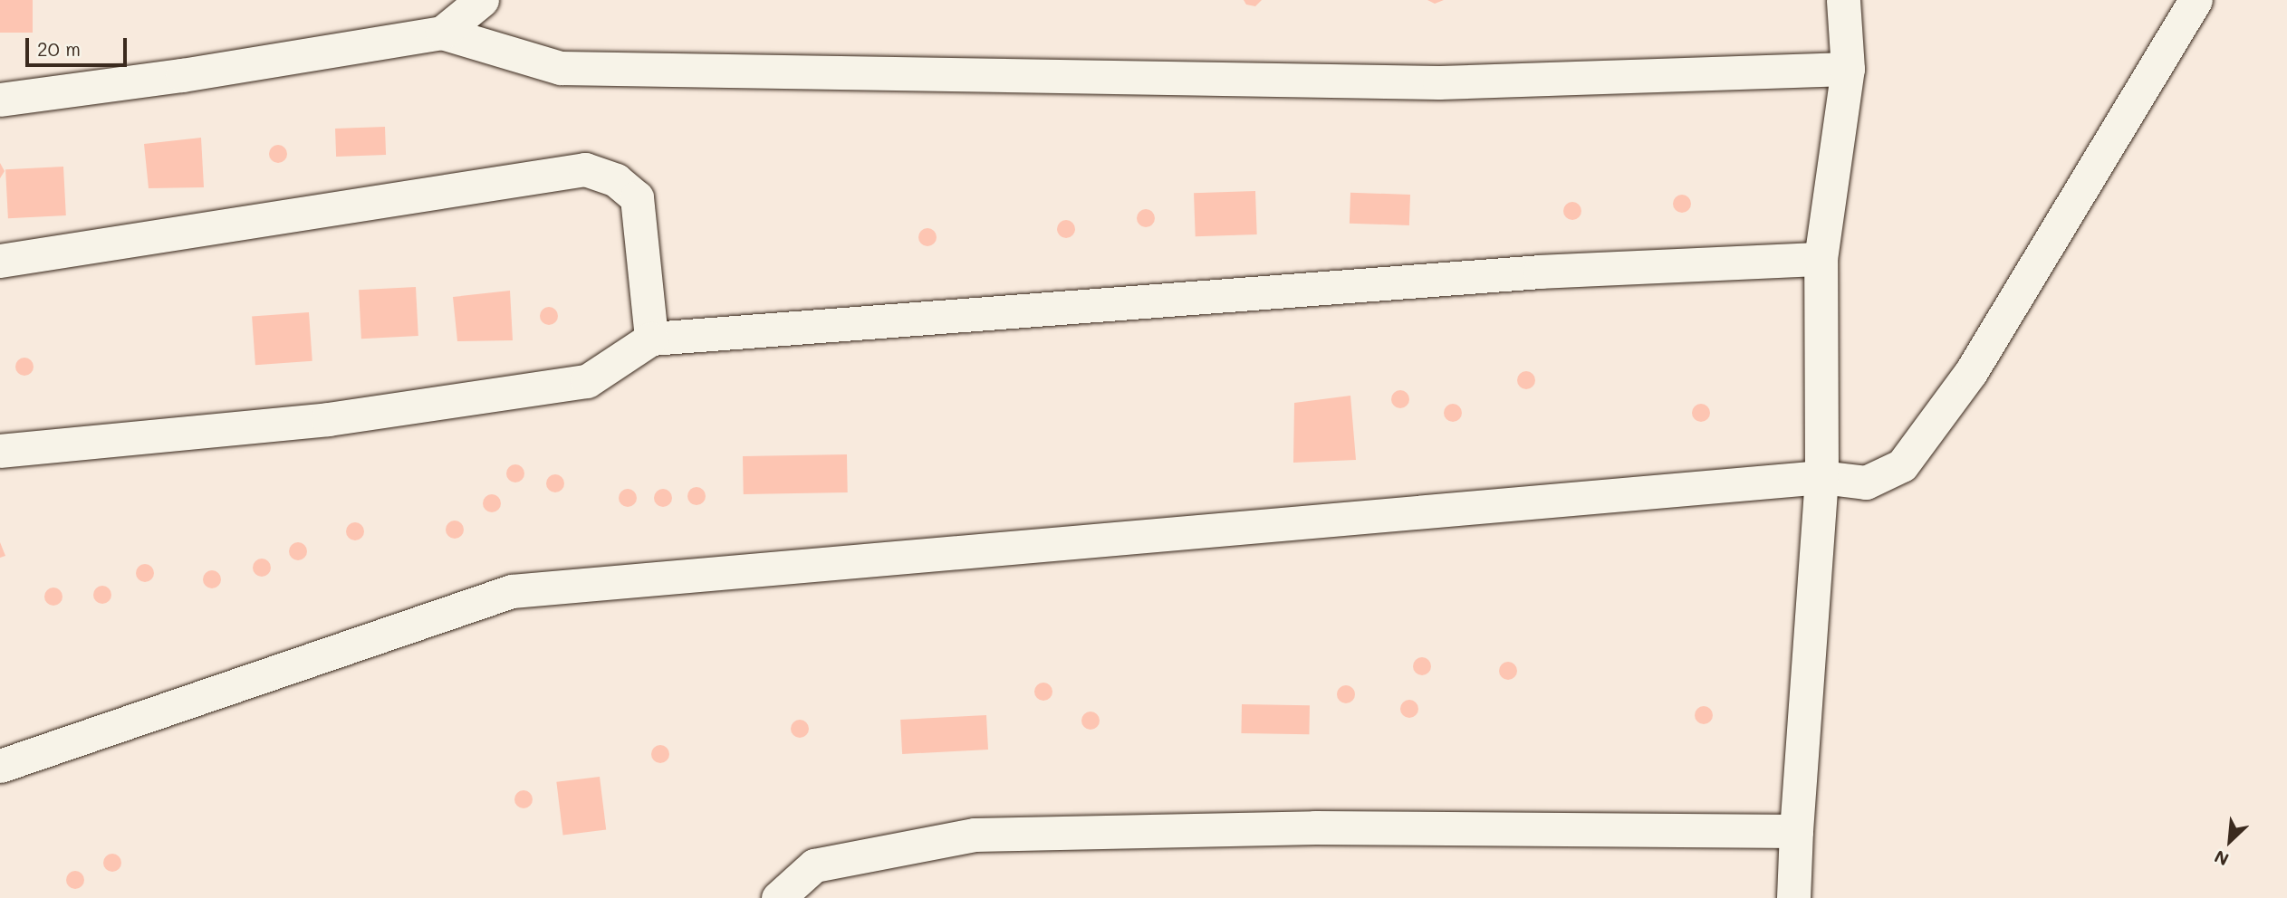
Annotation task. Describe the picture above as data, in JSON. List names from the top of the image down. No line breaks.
{"scale_bar":"20 m","north":"bottom left"}
